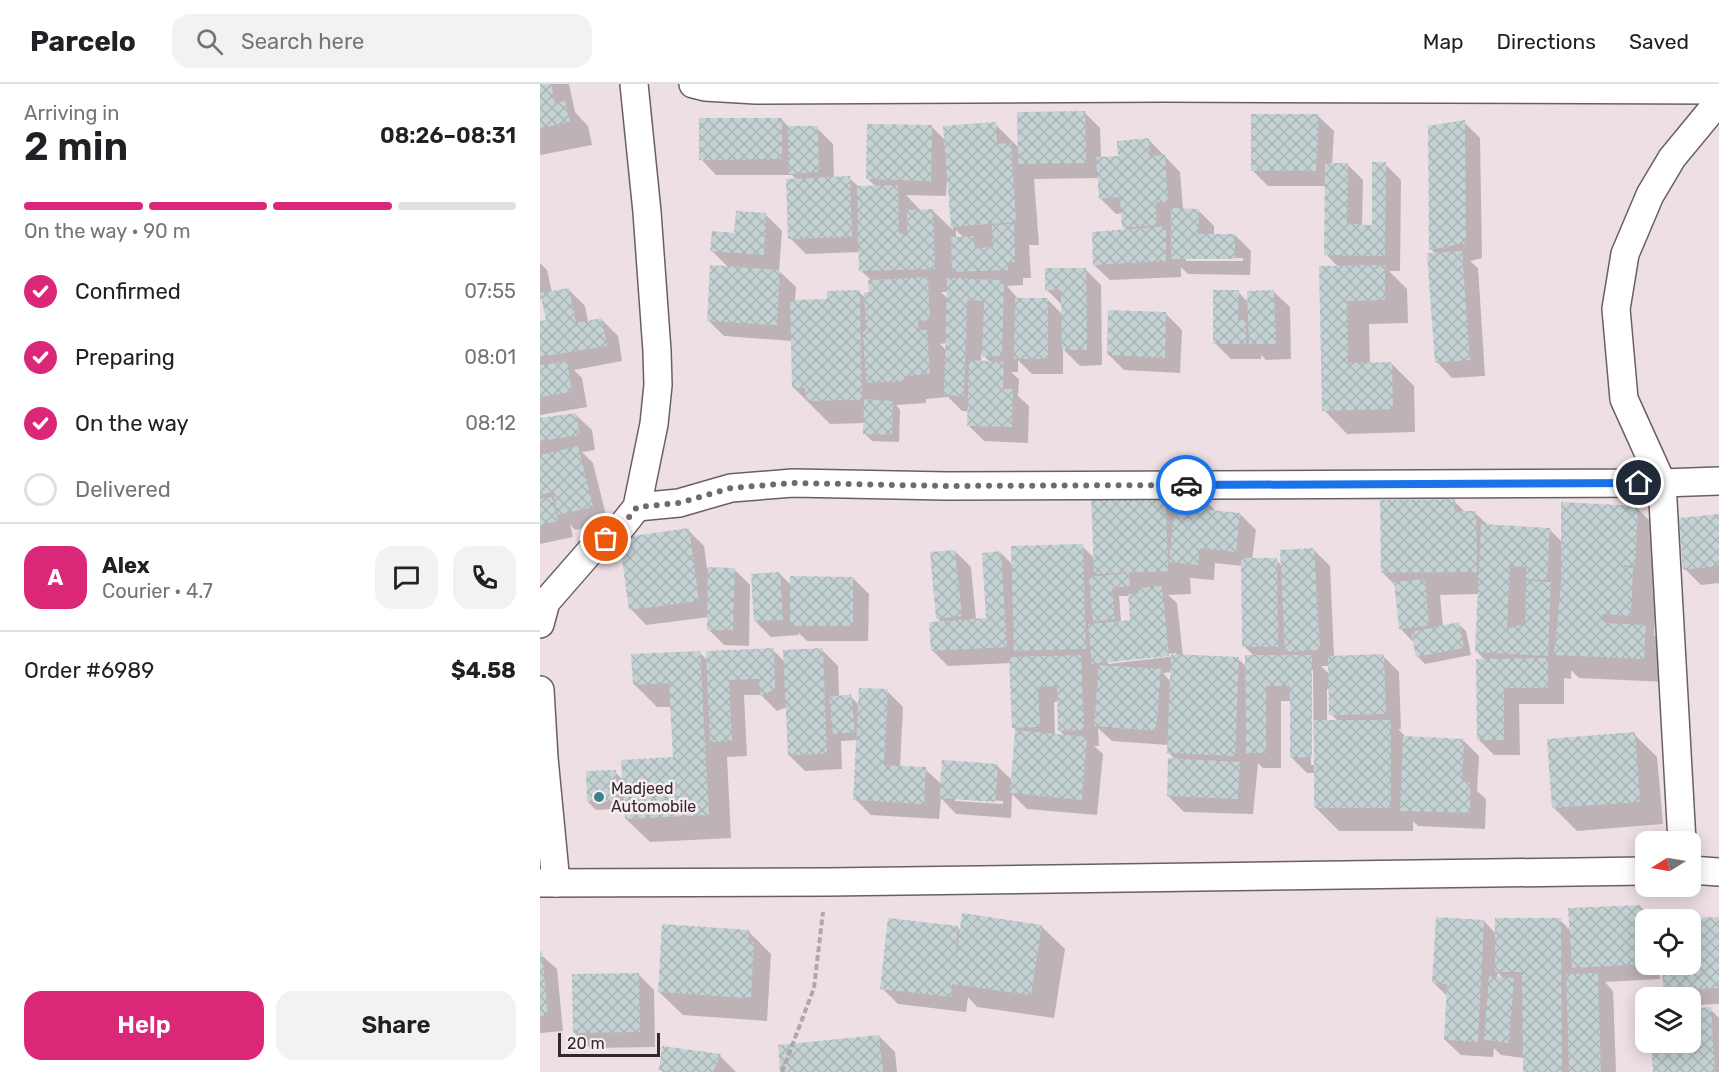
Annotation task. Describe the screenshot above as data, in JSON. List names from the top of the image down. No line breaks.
{"places":["Madjeed Automobile"],"scale_bar":"20 m","north":"left","page":{"header":"Parcelo","search":"Search here","nav":["Map","Directions","Saved"],"heading":["2 min","Arriving in","08:26–08:31"],"panel":["Alex","Courier · 4.7","Order #6989","$4.58"],"bar":"On the way · 90 m","list":[["Confirmed","07:55"],["Preparing","08:01"],["On the way","08:12"],"Delivered"],"round":"A","buttons":["Help","Share"],"scale":"20 m"}}
